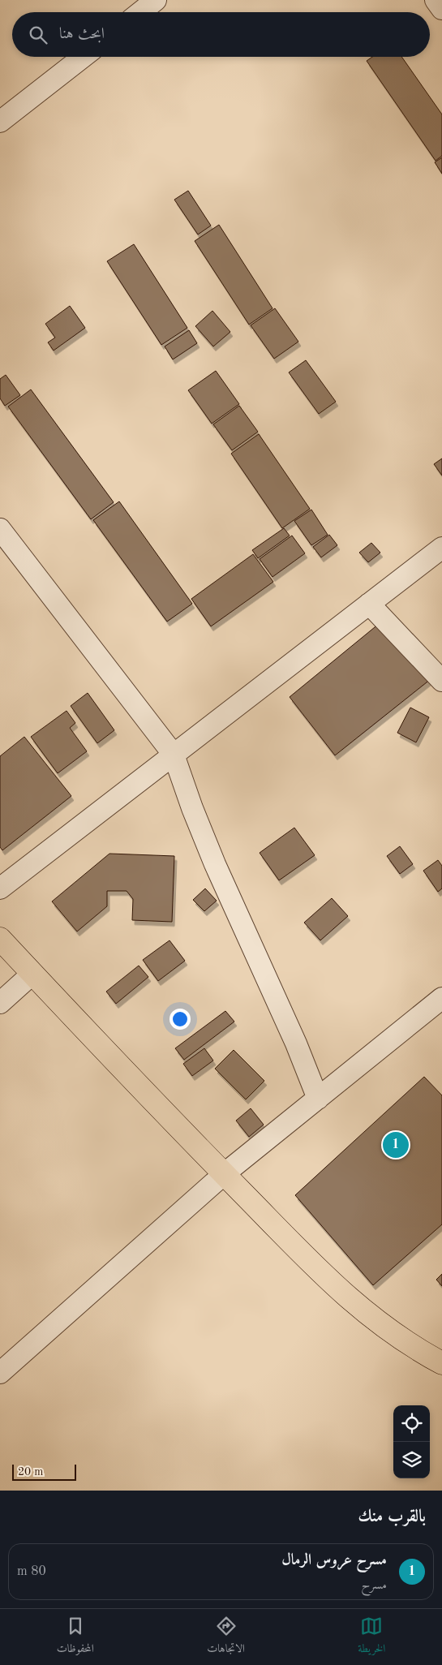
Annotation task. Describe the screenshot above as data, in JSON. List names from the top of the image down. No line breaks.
{"scale_bar":"20 m","page":{"search":"ابحث هنا","pins":"1","scale":"20 m","heading":"بالقرب منك","list":[{"mark":"1","name":"مسرح عروس الرمال","note":"مسرح","value":"80 m"}],"nav":["الخريطة","الاتجاهات","المحفوظات"]}}
